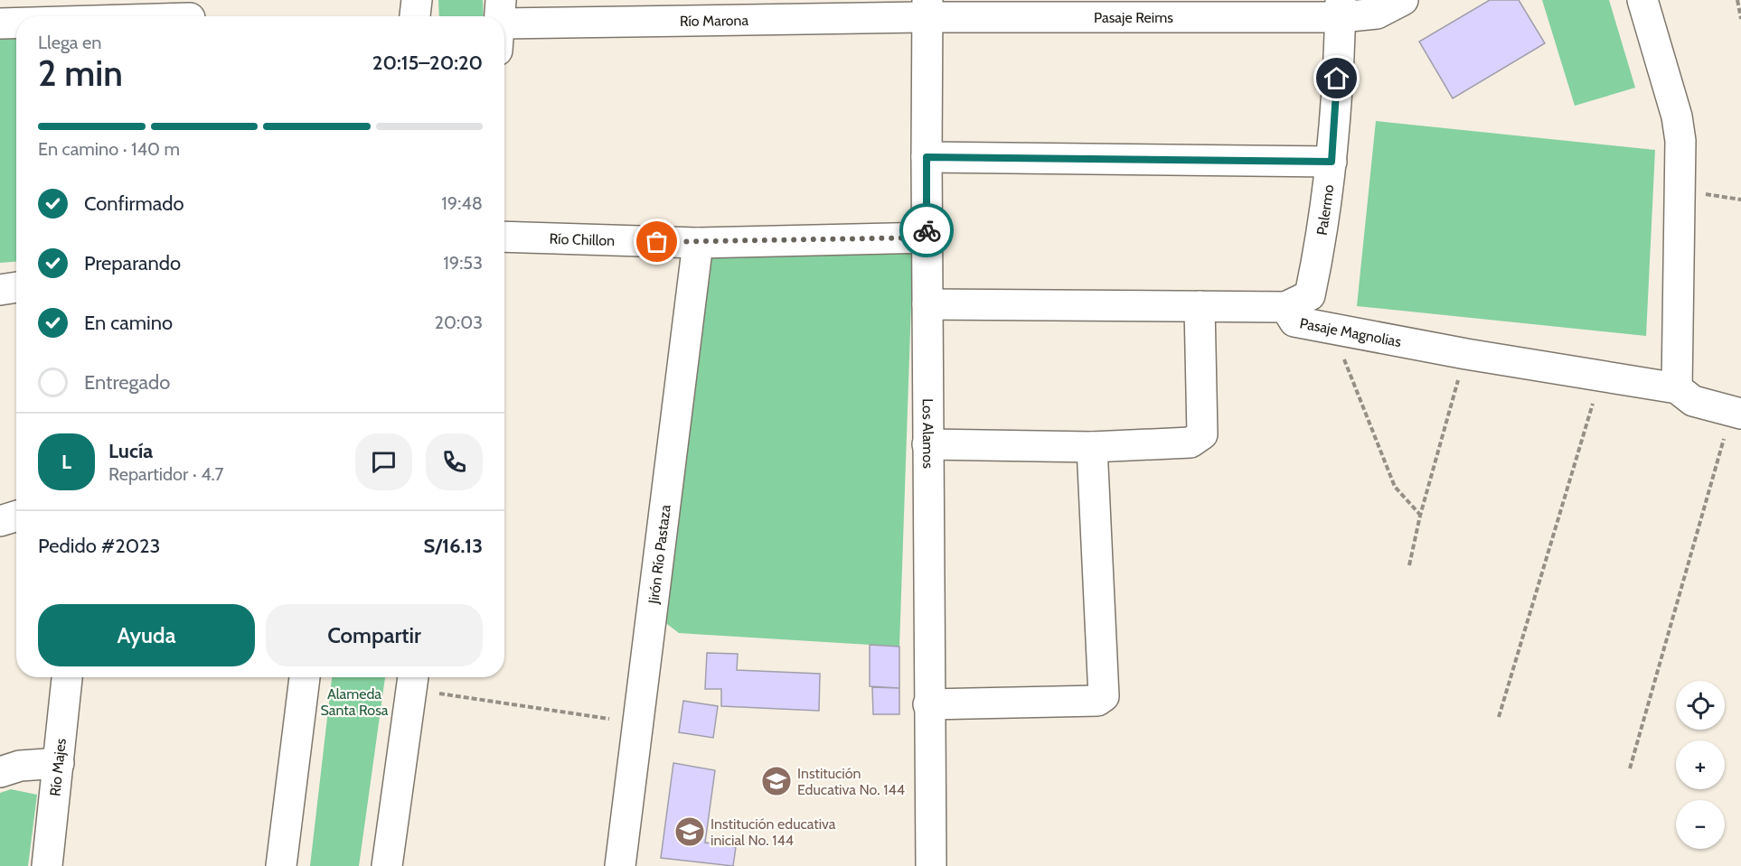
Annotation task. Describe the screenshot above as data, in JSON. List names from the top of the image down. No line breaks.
{"streets":{"street":["Pasaje Reims","Río Marona","Palermo","Río Chillon","Pasaje Magnolias","Los Alamos","Jirón Río Pastaza","Río Majes"]},"crossings":[["Pasaje Reims","Río Marona"],["Pasaje Reims","Palermo"],["Pasaje Reims","Los Alamos"],["Río Marona","Los Alamos"],["Palermo","Pasaje Magnolias"],["Río Chillon","Los Alamos"],["Río Chillon","Jirón Río Pastaza"],["Pasaje Magnolias","Los Alamos"]],"parks":["Alameda Santa Rosa"],"places":{"school or university":["Institución Educativa No. 144","Institución educativa inicial No. 144"]},"page":{"heading":["2 min","Llega en","20:15–20:20"],"panel":["Lucía","Repartidor · 4.7","Pedido #2023","S/16.13"],"bar":"En camino · 140 m","list":[["Confirmado","19:48"],["Preparando","19:53"],["En camino","20:03"],"Entregado"],"round":"L","buttons":["Ayuda","Compartir"],"map_buttons":["+","−"]}}
